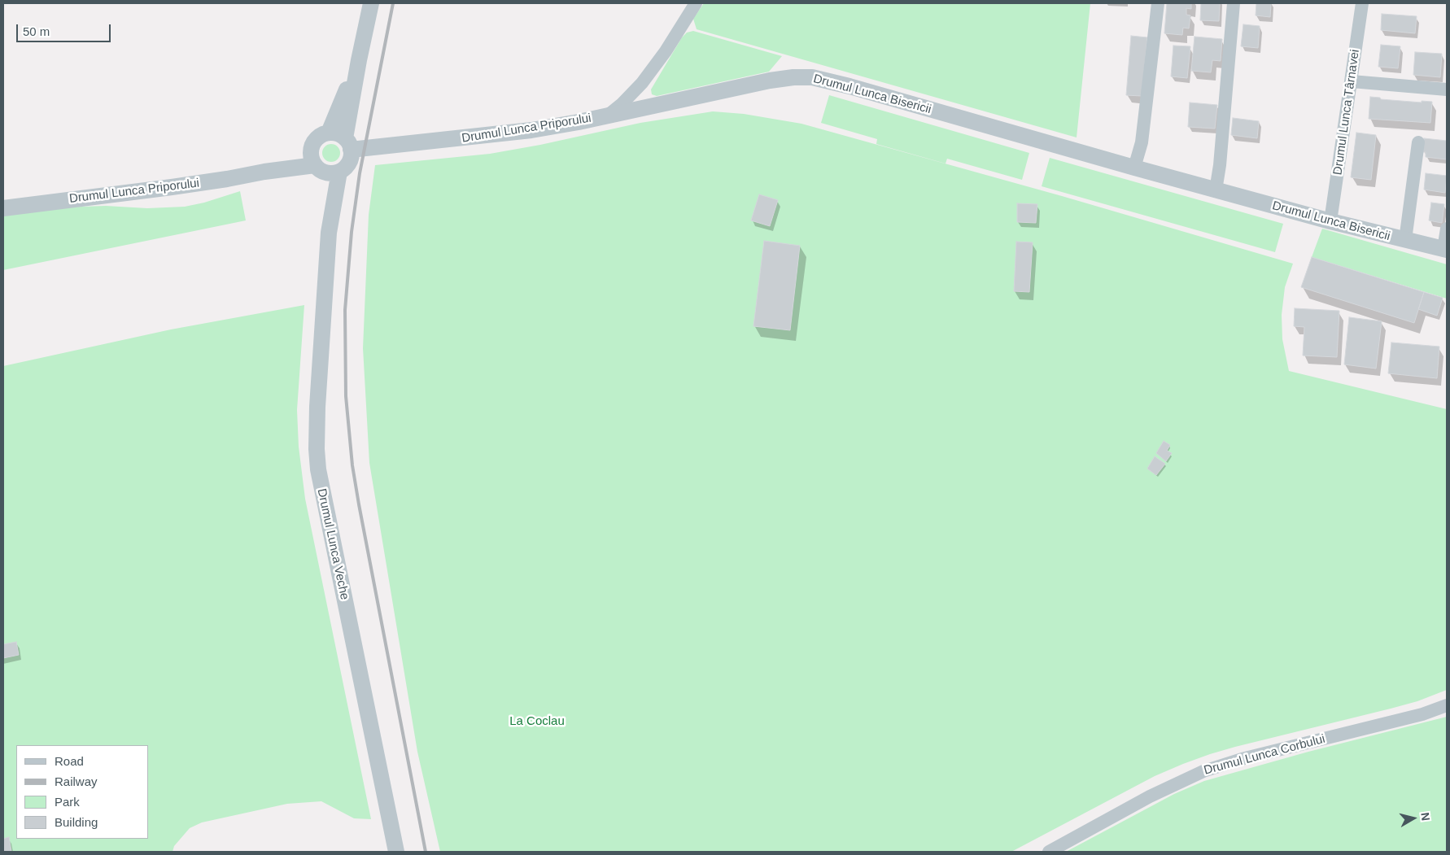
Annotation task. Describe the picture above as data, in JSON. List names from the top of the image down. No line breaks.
{"streets":{"street":["Drumul Lunca Bisericii","Drumul Lunca Târnavei","Drumul Lunca Priporului","Drumul Lunca Veche","Drumul Lunca Corbului"]},"crossings":[["Drumul Lunca Bisericii","Drumul Lunca Târnavei"],["Drumul Lunca Bisericii","Drumul Lunca Priporului"],["Drumul Lunca Priporului","Drumul Lunca Veche"]],"parks":["La Coclau"],"legend":["Road","Railway","Park","Building"],"scale_bar":"50 m","north":"right"}
